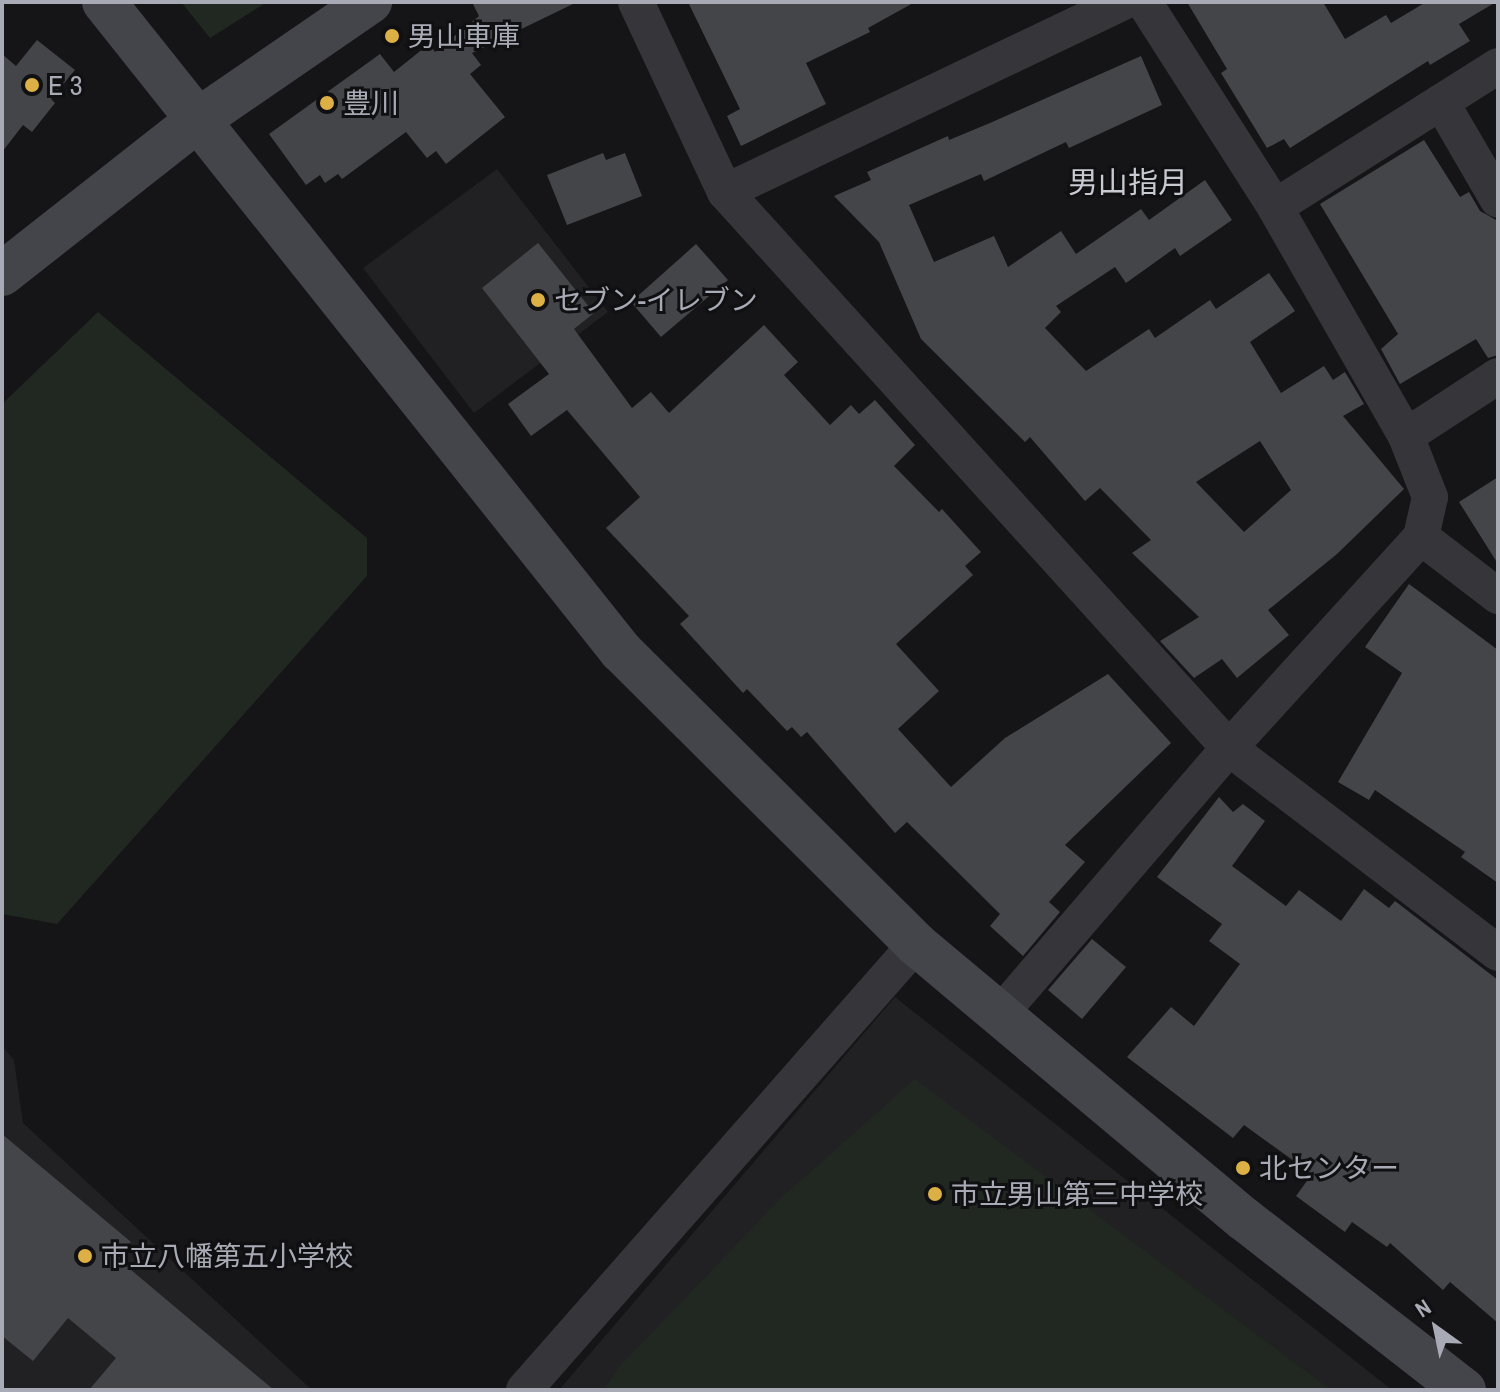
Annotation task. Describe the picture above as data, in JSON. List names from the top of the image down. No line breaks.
{"districts":["男山指月"],"places":["男山車庫","E 3","豊川","セブン-イレブン","北センター","市立男山第三中学校","市立八幡第五小学校"],"north":"top left"}
